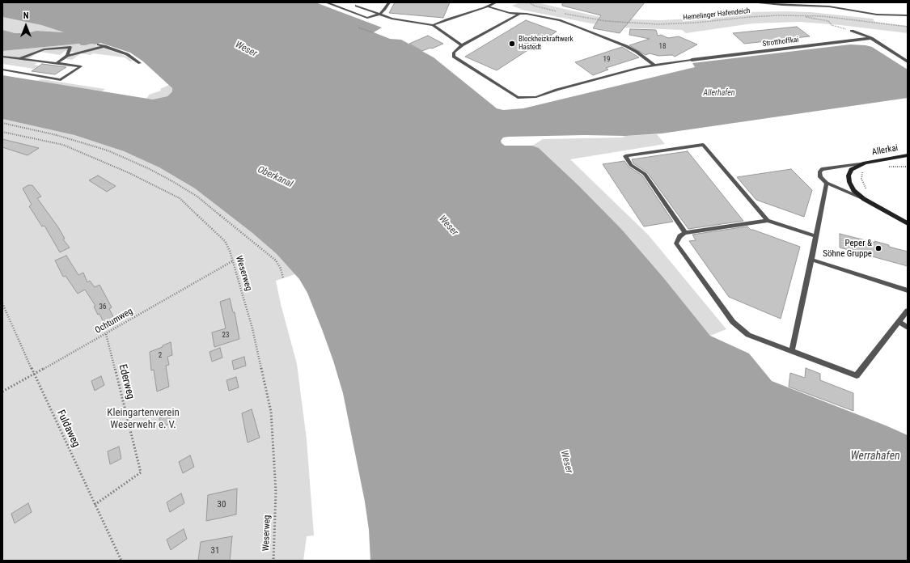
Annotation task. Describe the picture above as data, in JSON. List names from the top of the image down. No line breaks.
{"streets":{"street":["Strotthoffkai","Allerkai"],"path":["Hemelinger Hafendeich","Weserweg","Ochtumweg","Ederweg","Fuldaweg"]},"crossings":[["Weserweg","Ochtumweg"],["Ochtumweg","Ederweg"],["Ochtumweg","Fuldaweg"],["Ederweg","Fuldaweg"]],"water":["Weser","Allerhafen","Oberkanal","Werrahafen"],"parks":["Kleingartenverein Weserwehr e. V."],"places":["Blockheizkraftwerk Hastedt","Peper & Söhne Gruppe"],"house_numbers":["18","19","36","23","2","30","31"],"north":"top"}
